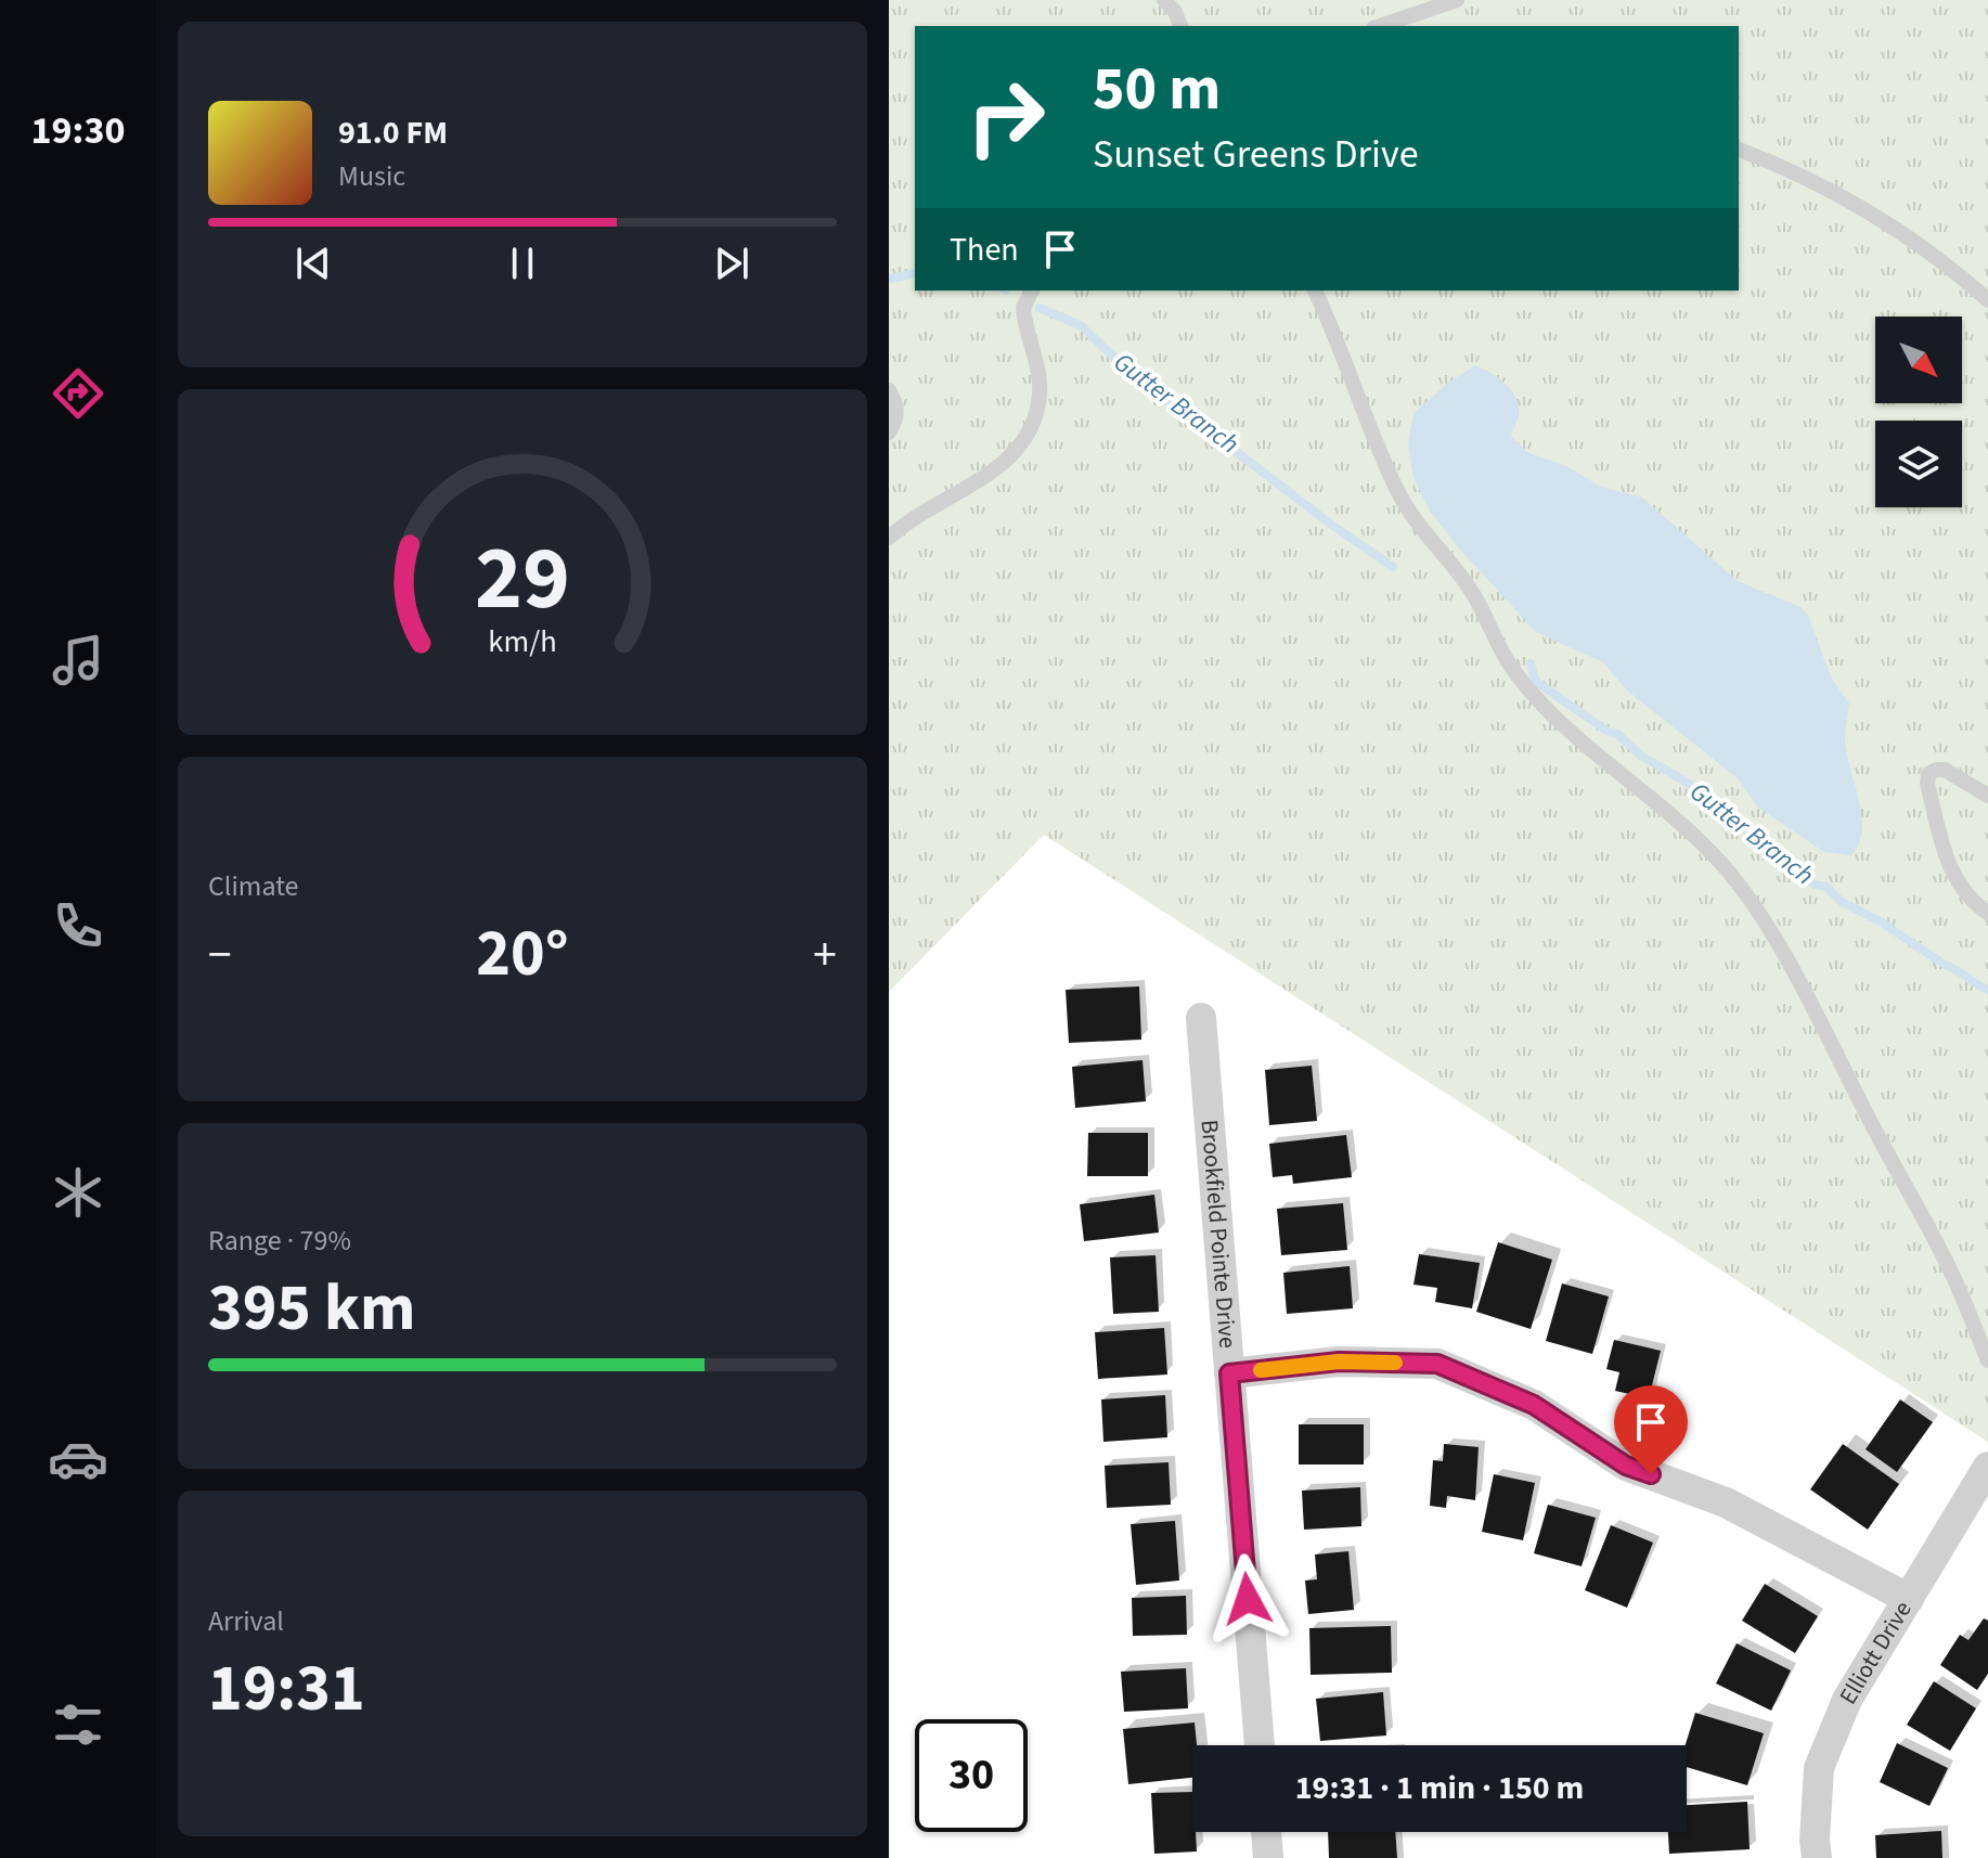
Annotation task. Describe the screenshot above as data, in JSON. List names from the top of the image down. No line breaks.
{"streets":{"street":["Brookfield Pointe Drive","Elliott Drive"]},"water":["Gutter Branch"],"north":"bottom right","page":{"tabs":"19:30","turn":["50 m","Sunset Greens Drive"],"song":["91.0 FM","Music"],"then":"Then","tile":["Climate",["Range · 79%","395 km"],["Arrival","19:31"]],"heat":["−","20°","+"],"limit":"30","trip":"19:31 · 1 min · 150 m","gauge":["29","km/h"]}}
